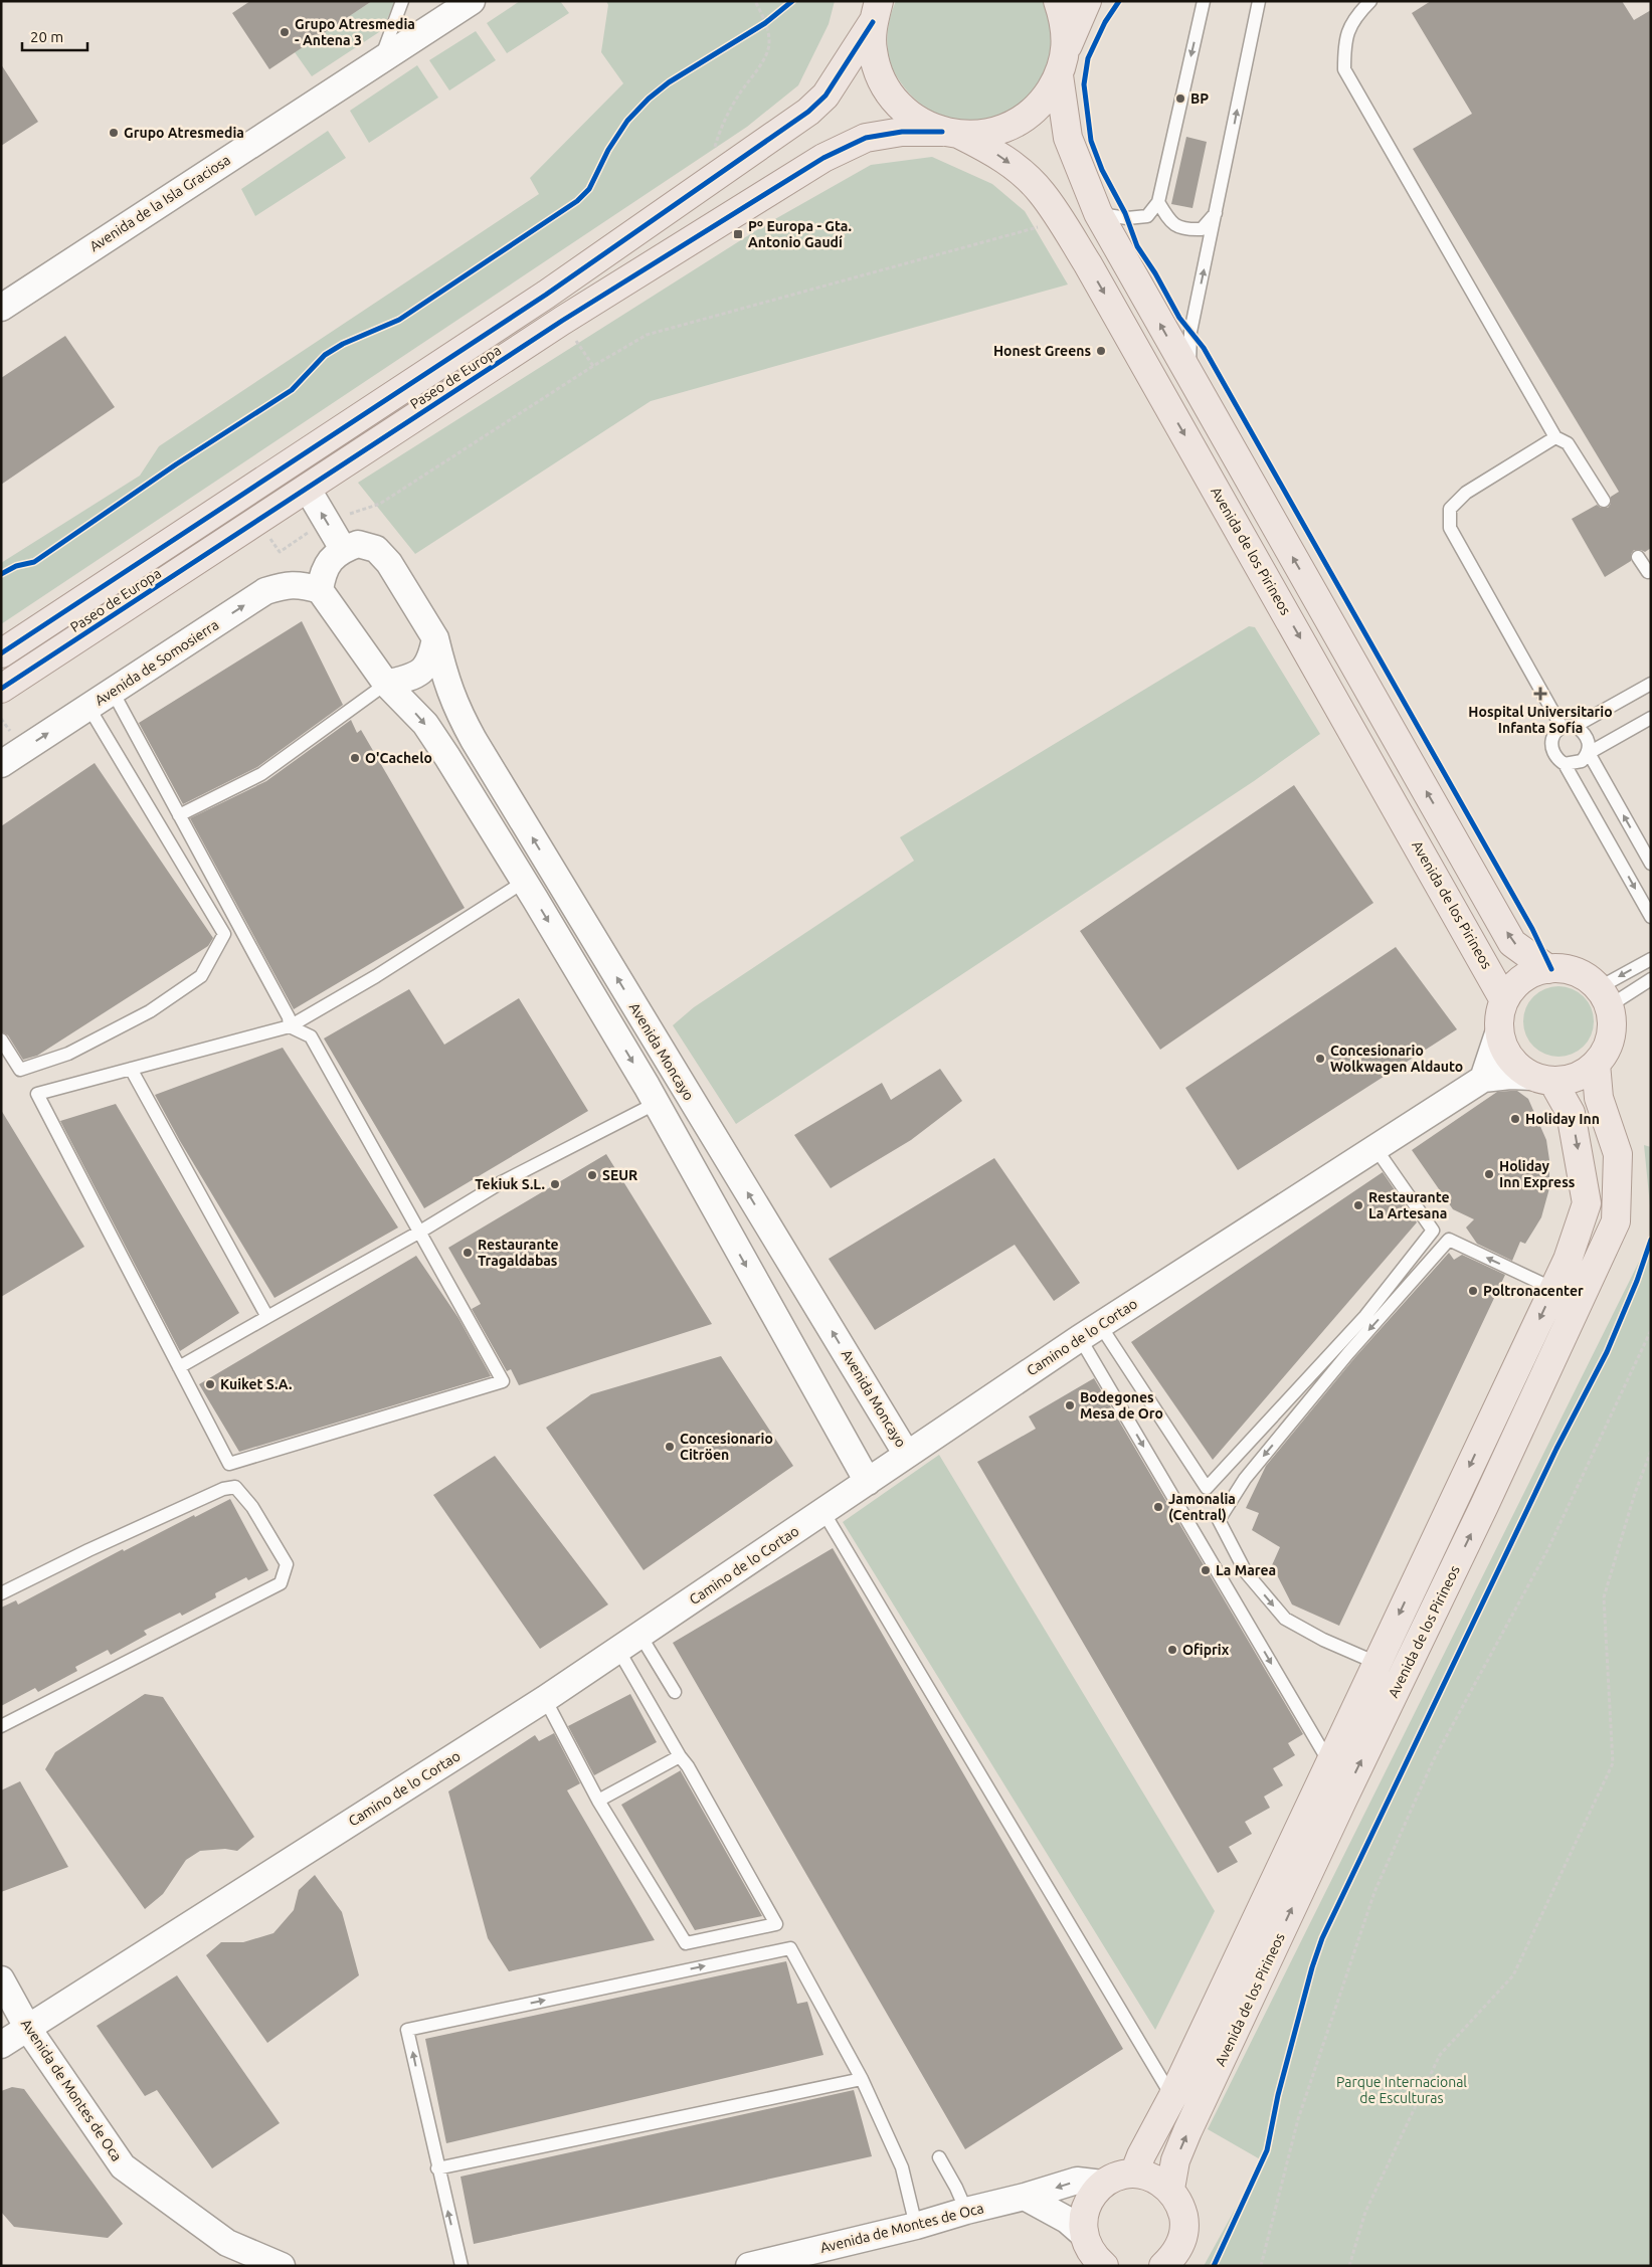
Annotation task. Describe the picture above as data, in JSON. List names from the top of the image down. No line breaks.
{"streets":{"main road":["Paseo de Europa","Avenida de los Pirineos"],"street":["Avenida de la Isla Graciosa","Avenida de Somosierra","Avenida Moncayo","Camino de lo Cortao","Avenida de Montes de Oca"]},"crossings":[["Paseo de Europa","Avenida de los Pirineos"],["Avenida de los Pirineos","Camino de lo Cortao"],["Avenida Moncayo","Camino de lo Cortao"],["Camino de lo Cortao","Avenida de Montes de Oca"]],"one_way":["Avenida de Somosierra"],"parks":["Parque Internacional de Esculturas"],"places":{"other":["Grupo Atresmedia - Antena 3","BP","Grupo Atresmedia","Honest Greens","O'Cachelo","Concesionario Wolkwagen Aldauto","Holiday Inn","Holiday Inn Express","SEUR","Tekiuk S.L.","Restaurante La Artesana","Restaurante Tragaldabas","Poltronacenter","Kuiket S.A.","Bodegones Mesa de Oro","Concesionario Citröen","Jamonalia (Central)","La Marea","Ofiprix"],"transit":["Pº Europa - Gta. Antonio Gaudí"],"health":["Hospital Universitario Infanta Sofía"]},"scale_bar":"20 m"}
